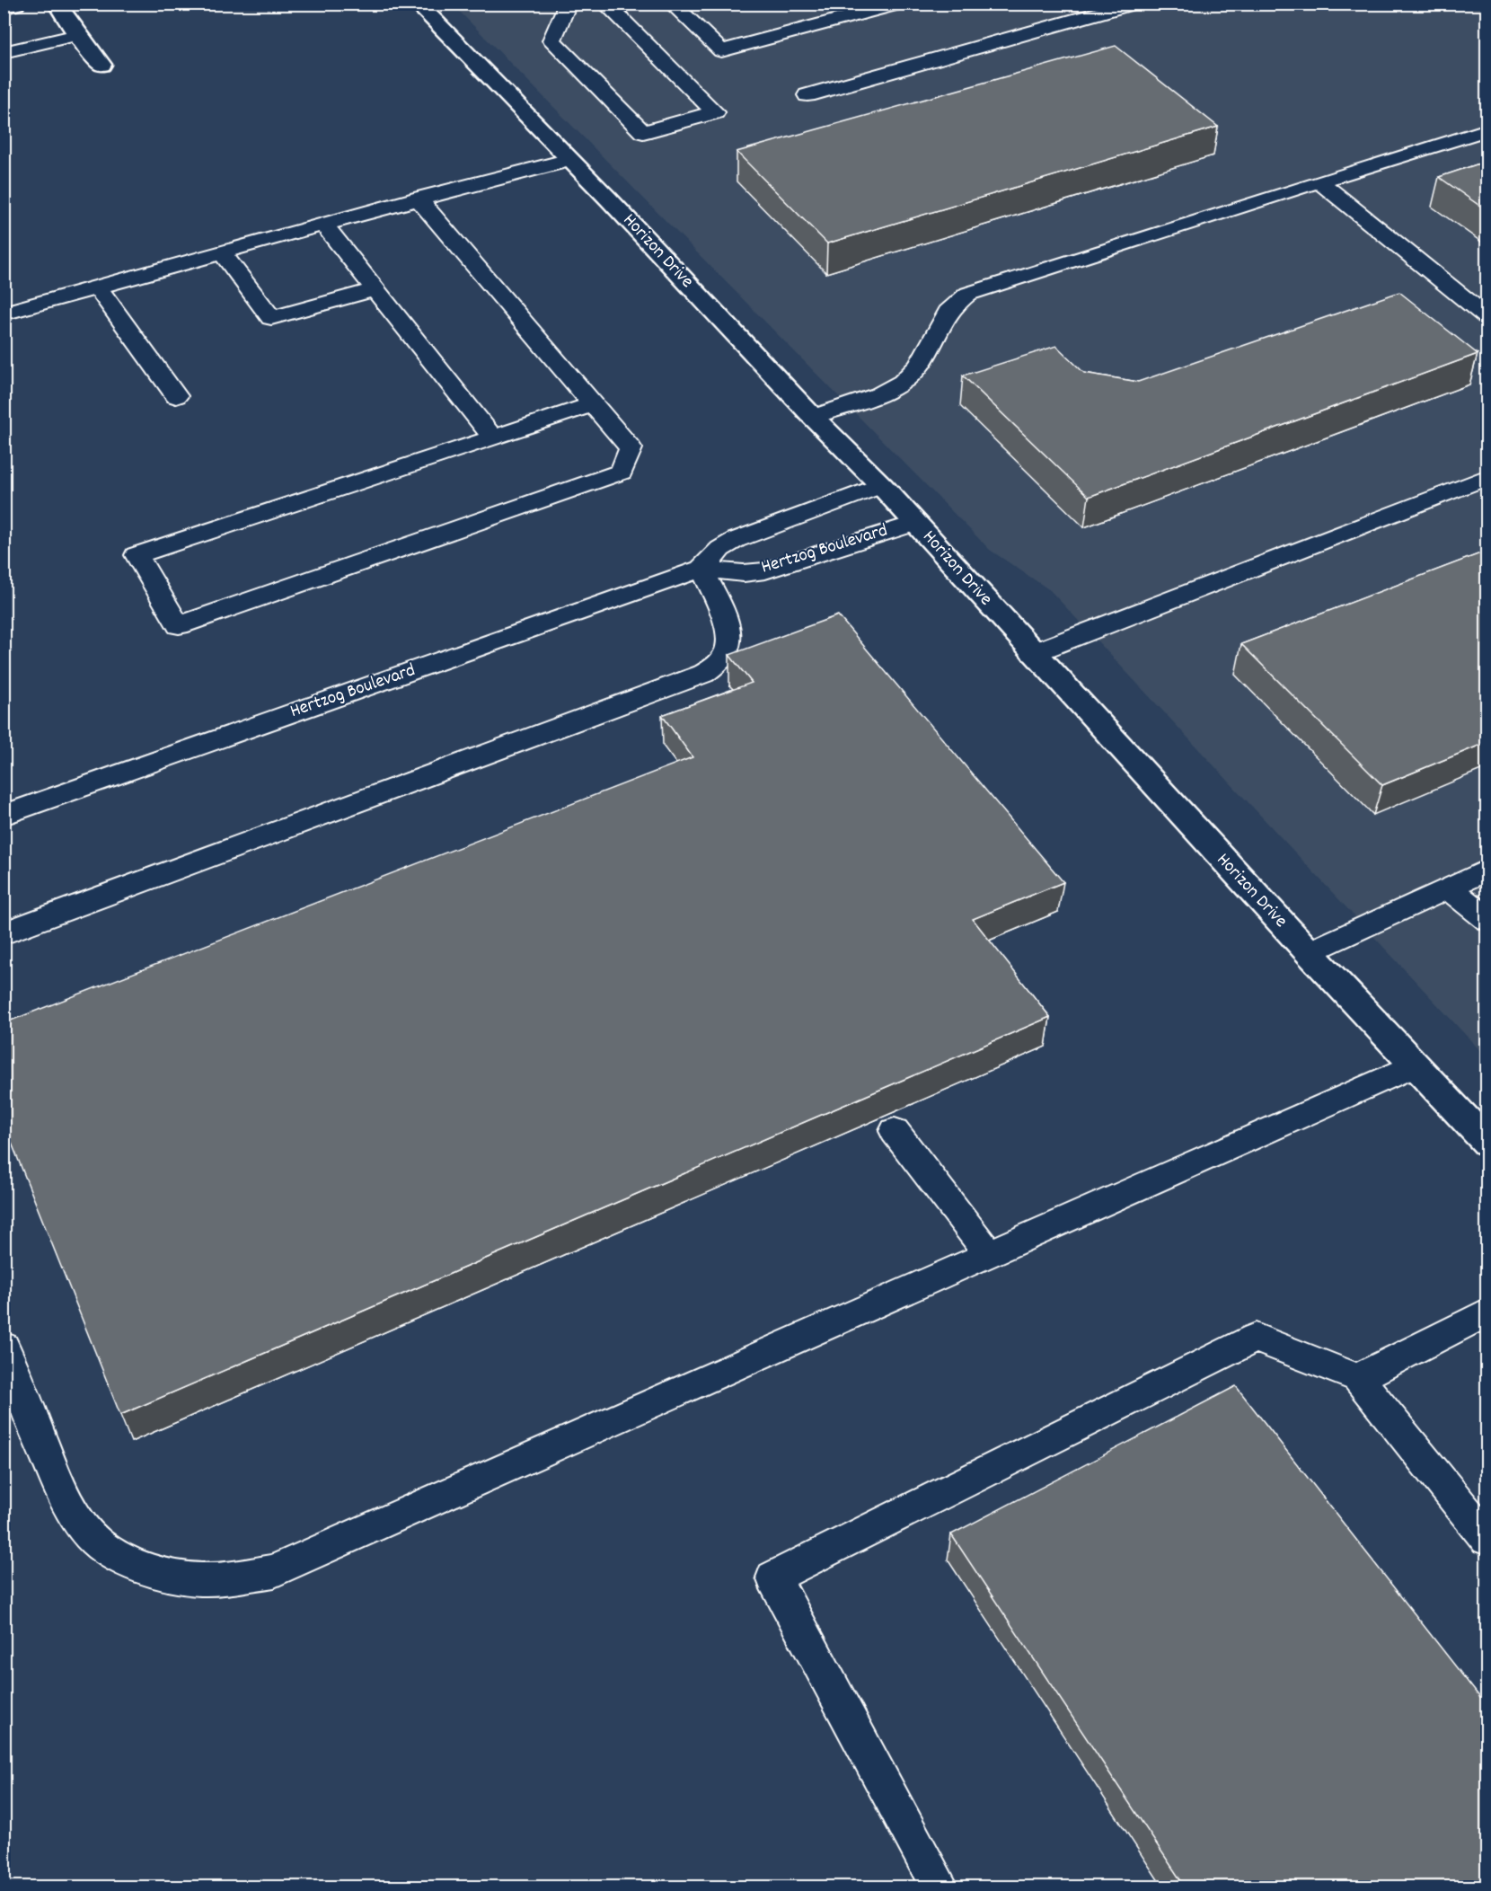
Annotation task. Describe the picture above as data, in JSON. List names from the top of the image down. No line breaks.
{"streets":{"street":["Horizon Drive"],"lane":["Hertzog Boulevard"]},"crossings":[["Horizon Drive","Hertzog Boulevard"]]}
